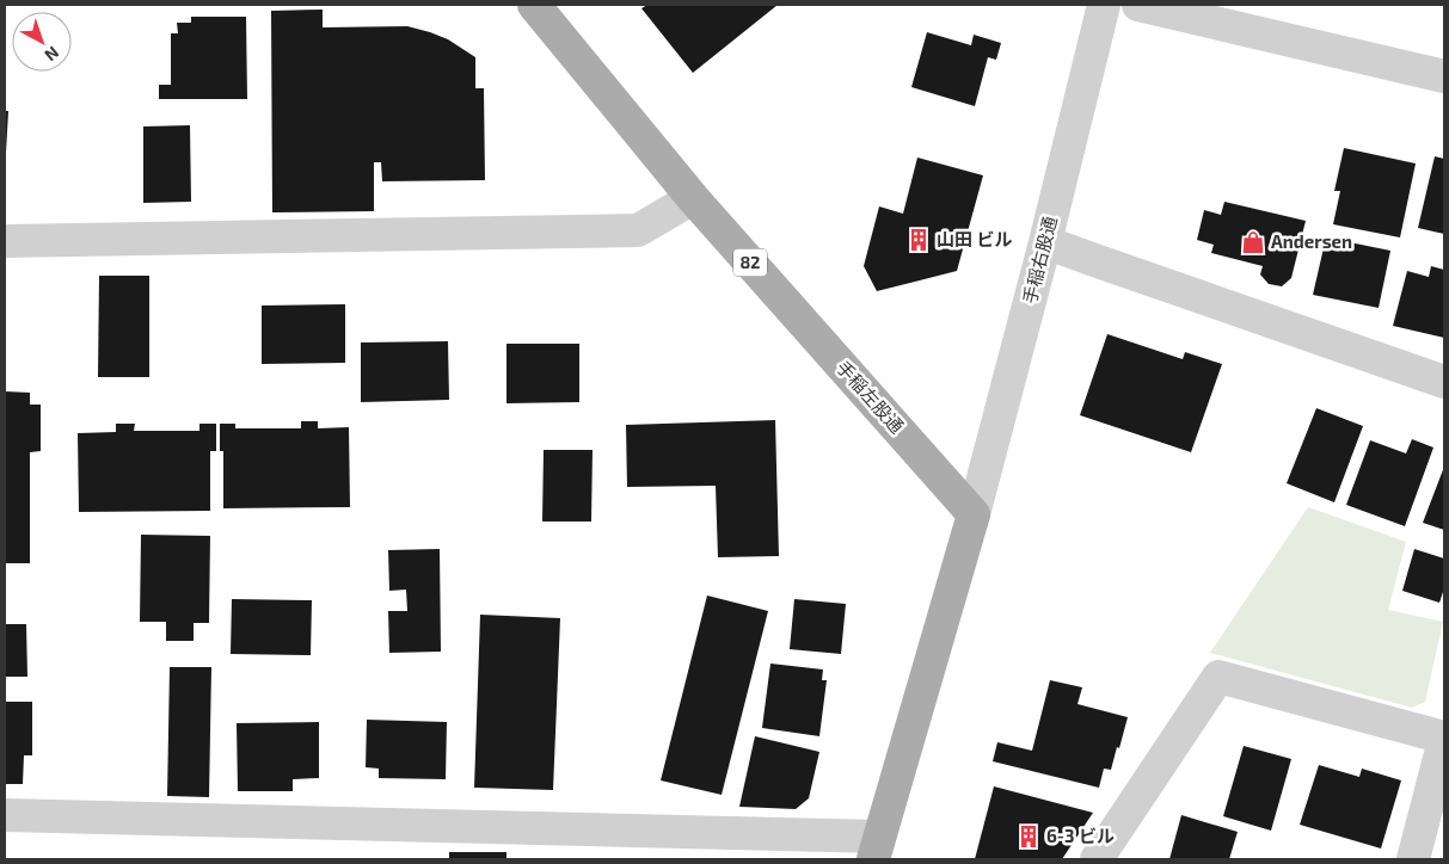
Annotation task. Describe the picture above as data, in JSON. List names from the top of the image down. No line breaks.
{"streets":{"main road":["82","手稲左股通"],"street":["手稲右股通"]},"crossings":[["手稲右股通","手稲左股通"]],"places":{"building":["山田 ビル","6-3 ビル"],"shop":["Andersen"]},"north":"bottom right"}
